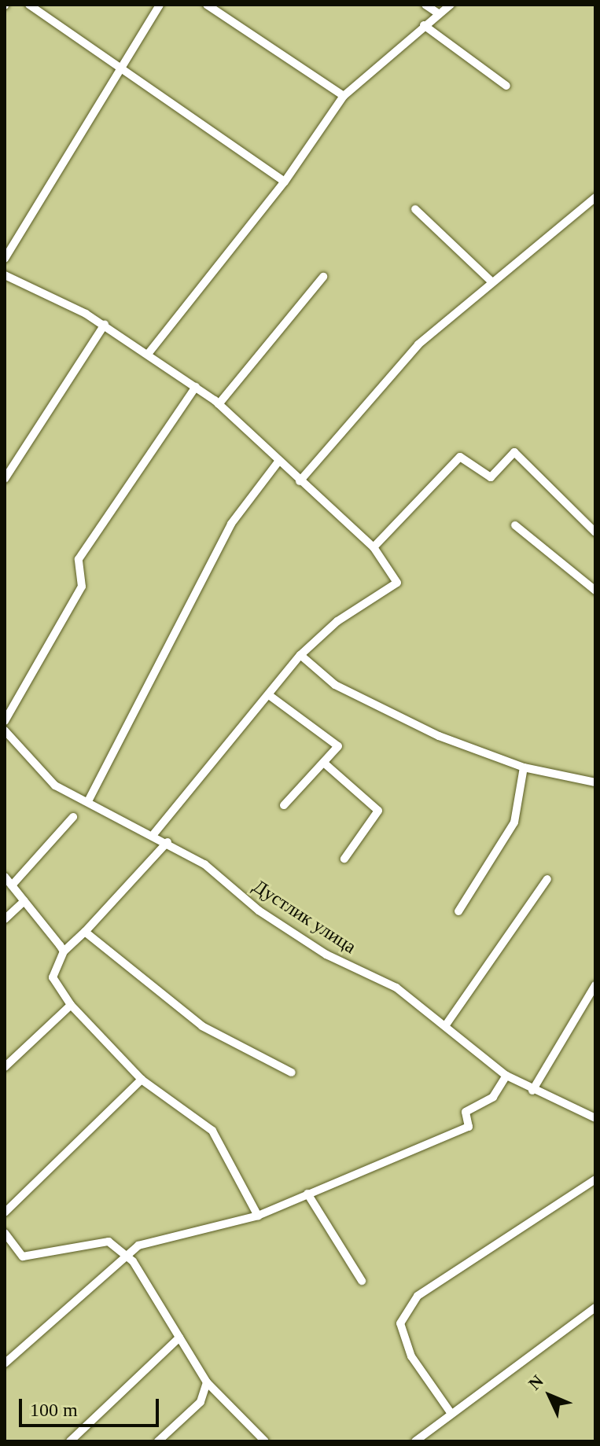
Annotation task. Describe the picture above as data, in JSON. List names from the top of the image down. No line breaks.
{"streets":{"street":["Дустлик улица"]},"scale_bar":"100 m","north":"top left"}
